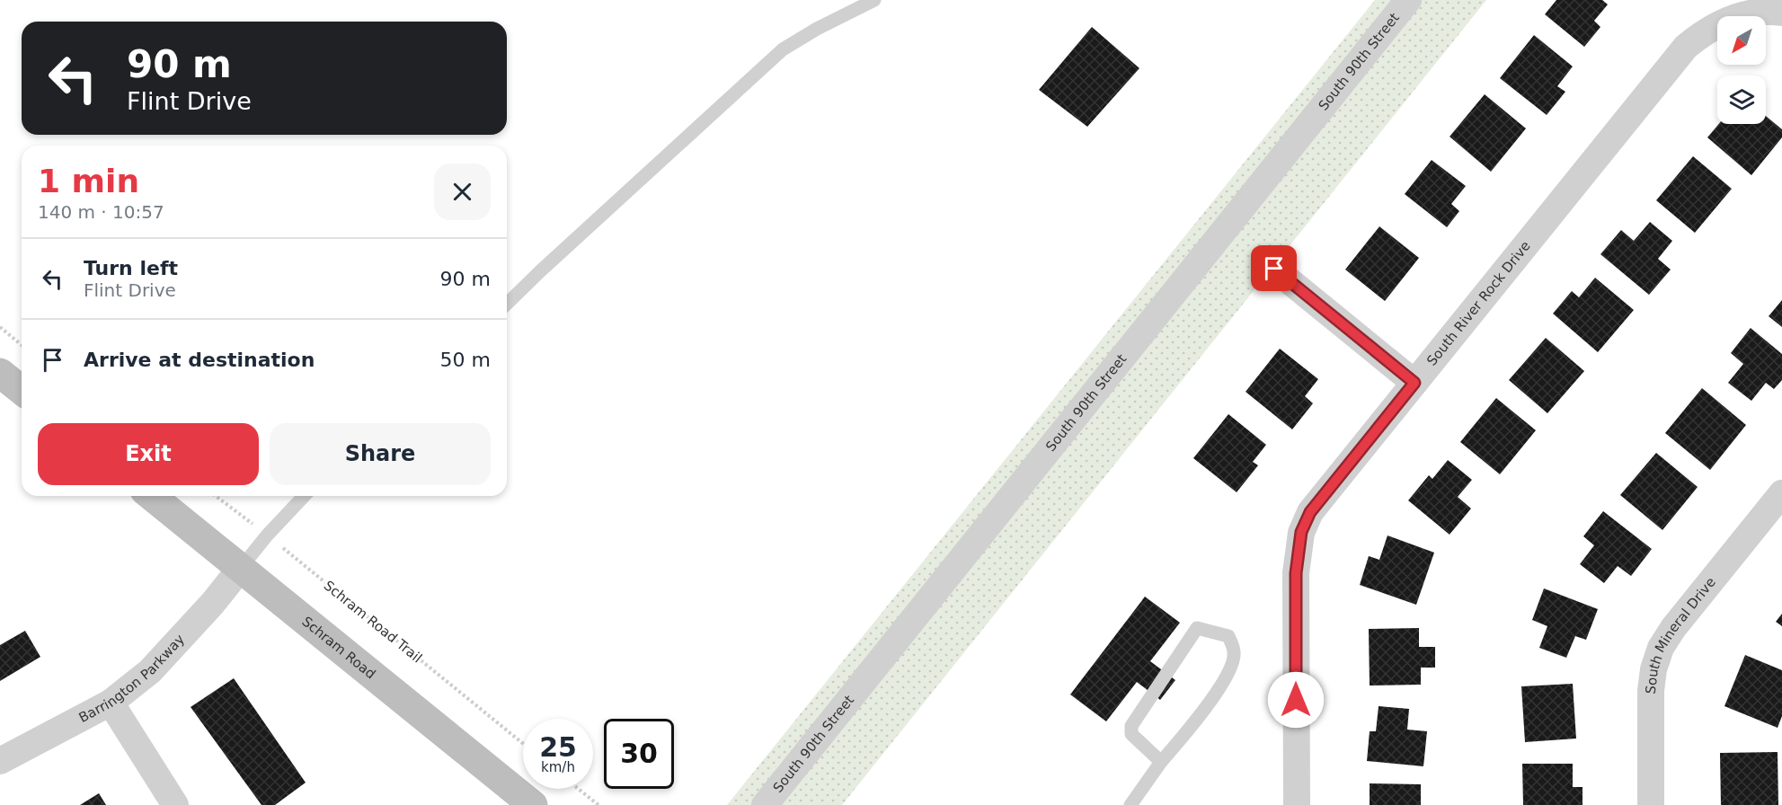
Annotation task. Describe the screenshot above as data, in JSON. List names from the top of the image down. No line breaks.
{"streets":{"main road":["Schram Road"],"street":["South 90th Street","South River Rock Drive","South Mineral Drive","Barrington Parkway"],"path":["Schram Road Trail"]},"crossings":[["Schram Road","Barrington Parkway"]],"north":"bottom left","page":{"turn":["90 m","Flint Drive"],"heading":["1 min","140 m · 10:57"],"list":[{"name":"Turn left","note":"Flint Drive","value":"90 m"},{"name":"Arrive at destination","value":"50 m"}],"buttons":["Exit","Share"],"speed":"25 km/h","limit":"30"}}
